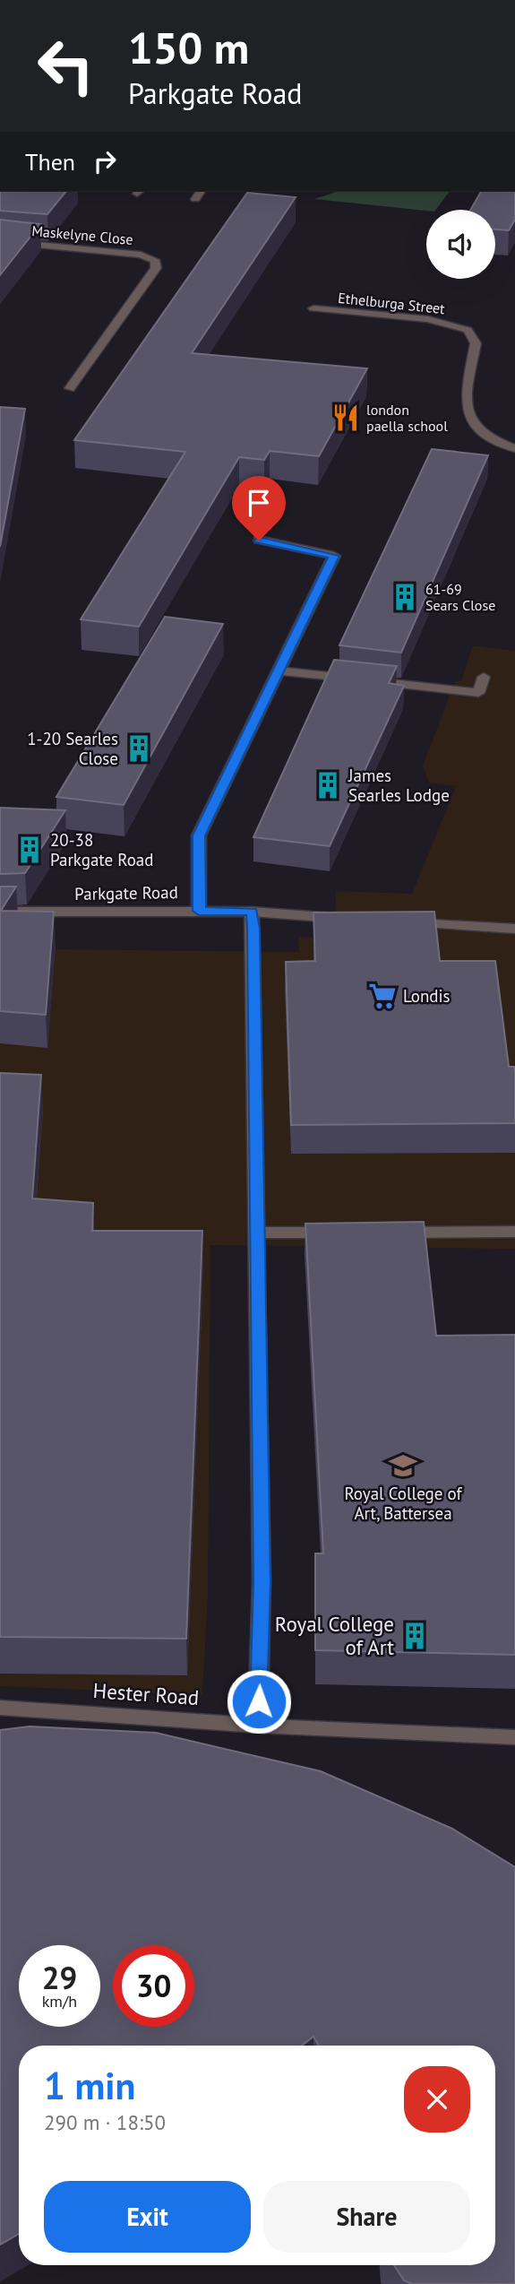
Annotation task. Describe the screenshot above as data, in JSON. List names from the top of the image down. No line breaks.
{"streets":{"street":["Maskelyne Close","Ethelburga Street","Parkgate Road","Hester Road"]},"places":{"restaurant":["london paella school"],"building":["61-69 Sears Close","1-20 Searles Close","James Searles Lodge","20-38 Parkgate Road","Royal College of Art"],"supermarket":["Londis"],"school or university":["Royal College of Art, Battersea"]},"page":{"turn":["150 m","Parkgate Road"],"then":"Then","speed":"29 km/h","limit":"30","heading":["1 min","290 m · 18:50"],"buttons":["Exit","Share"]}}
